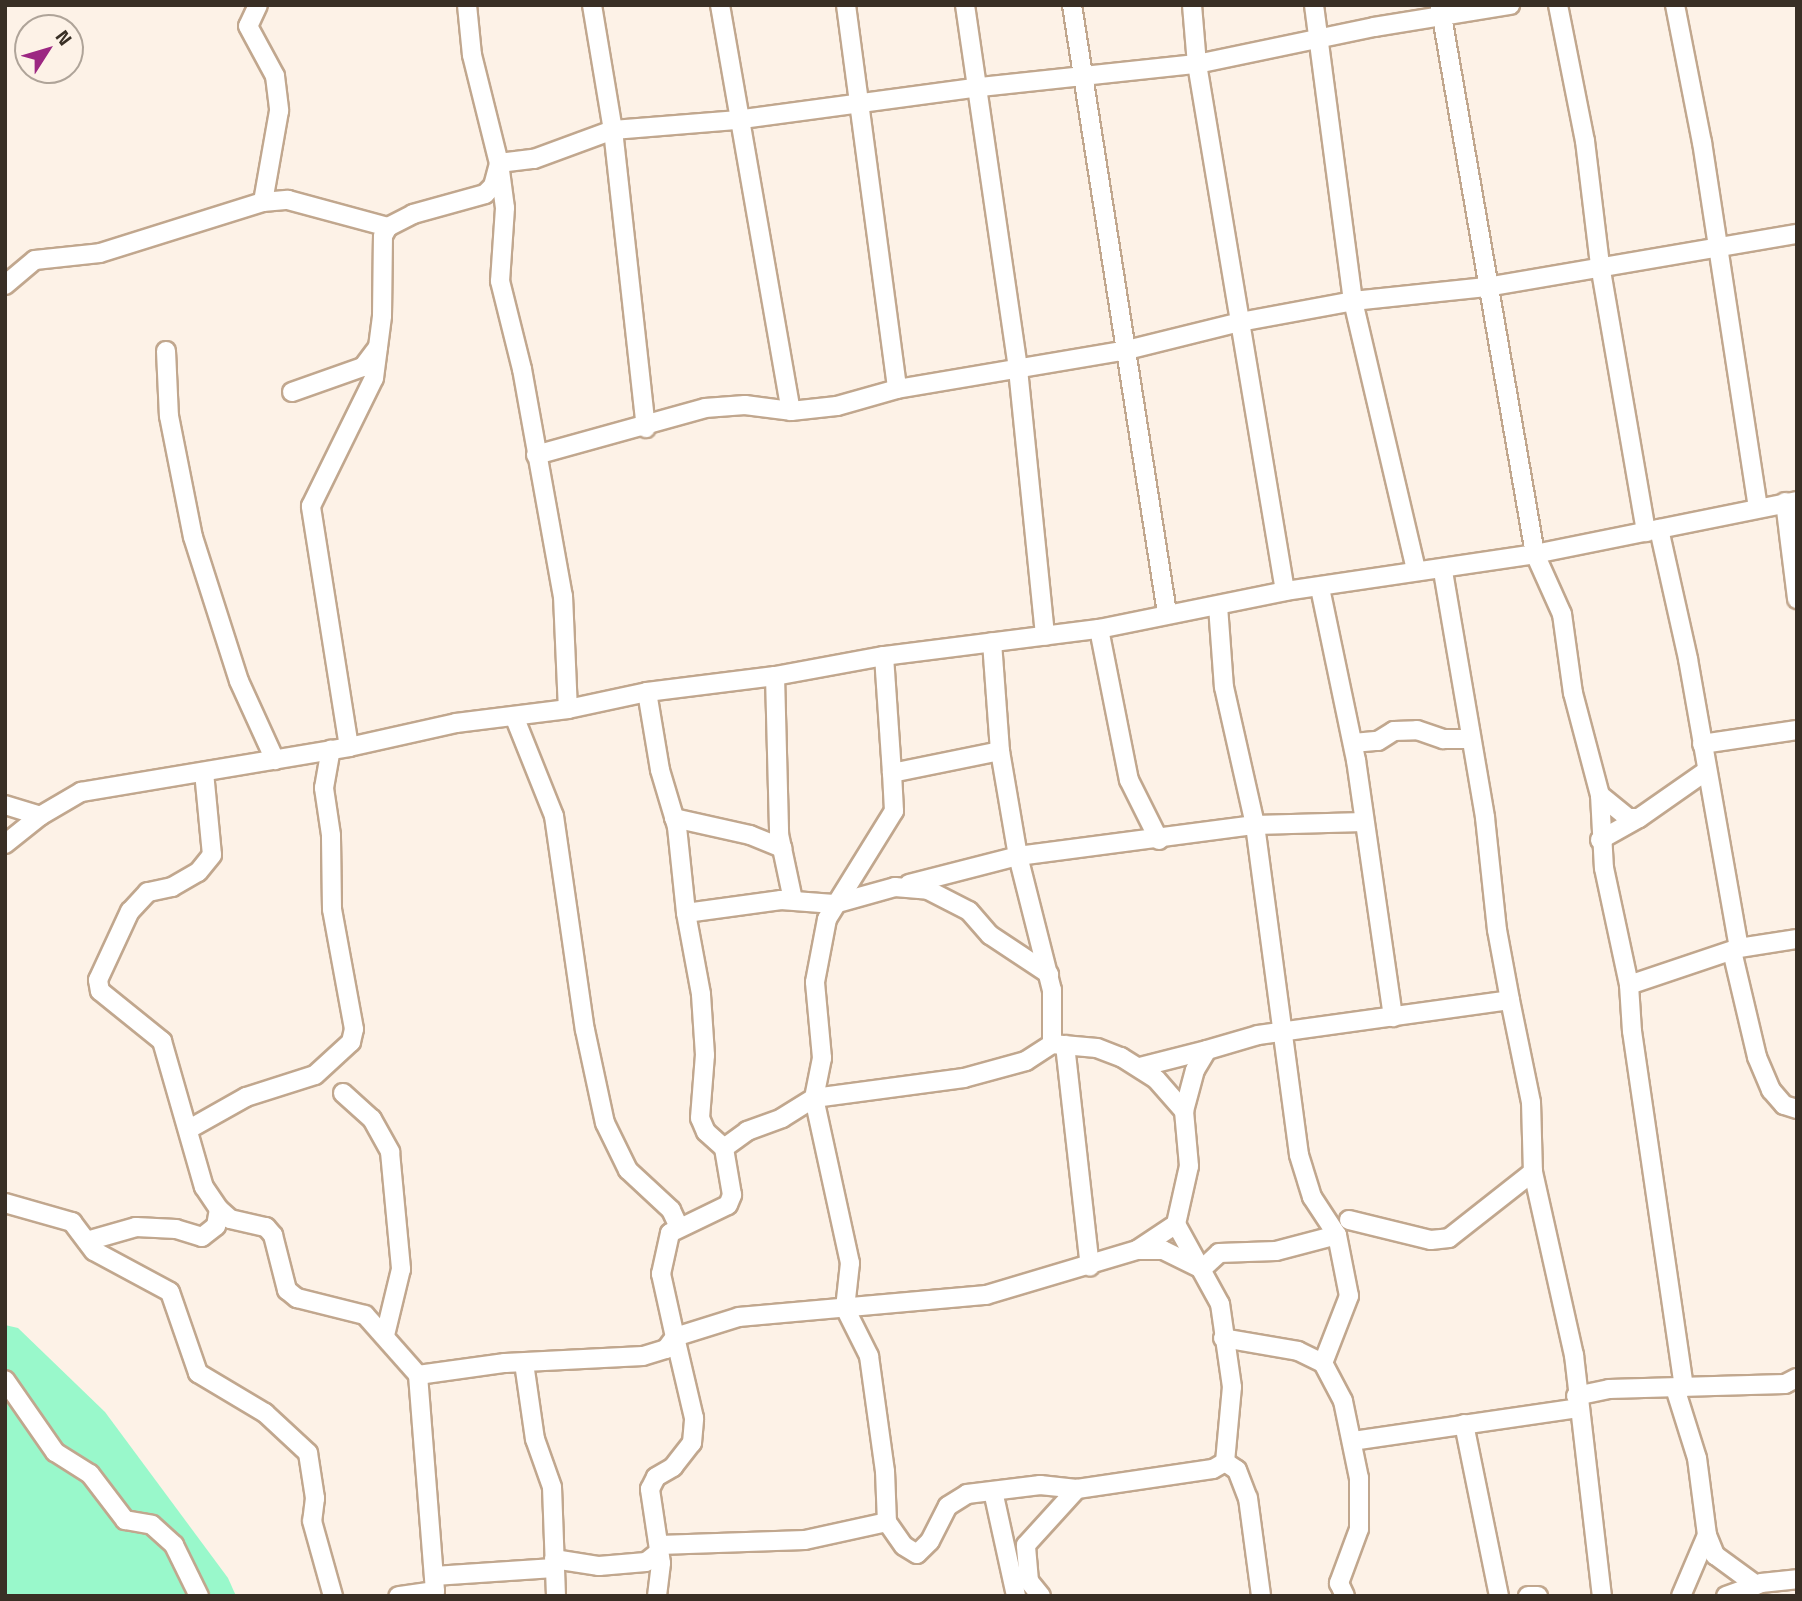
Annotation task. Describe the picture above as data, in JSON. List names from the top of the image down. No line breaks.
{"north":"top right"}
